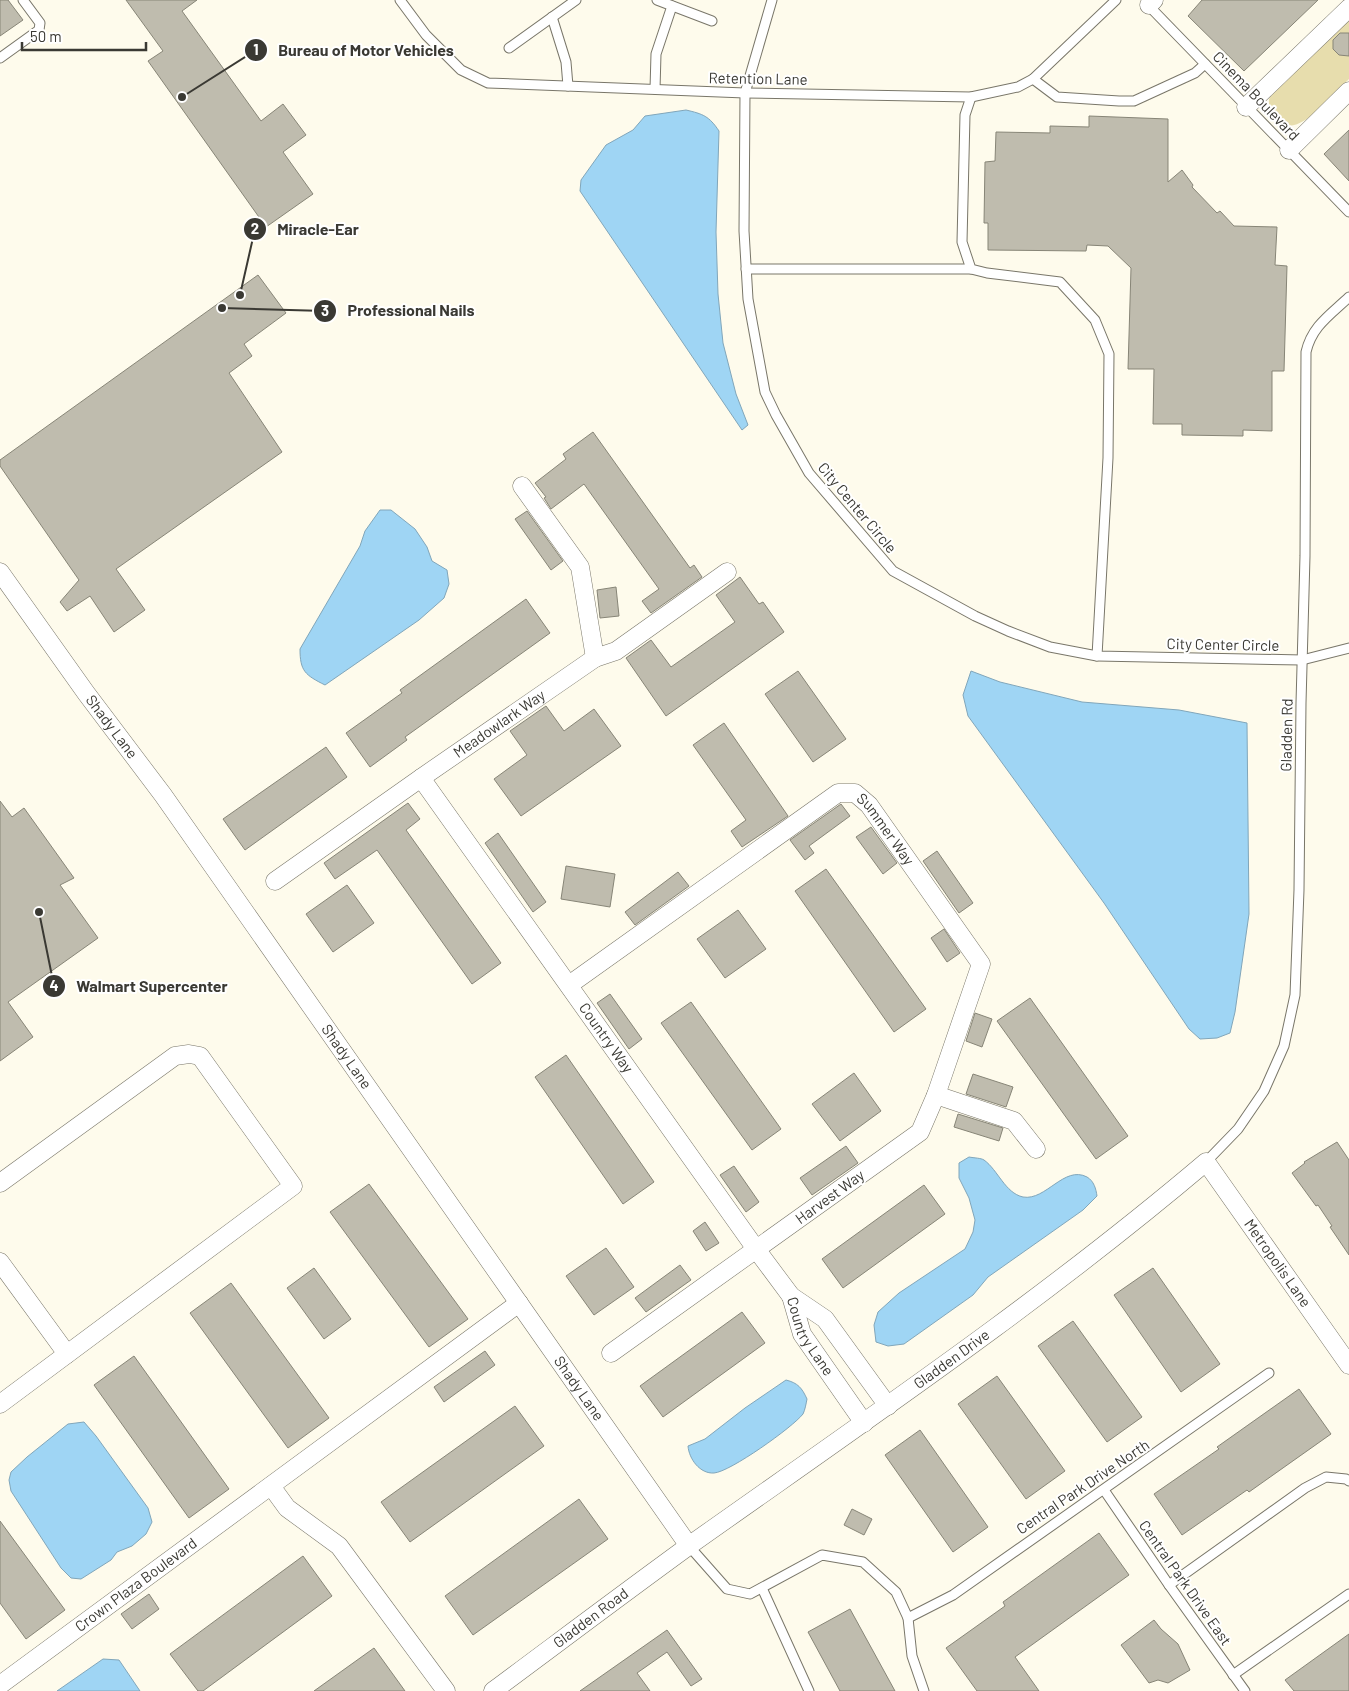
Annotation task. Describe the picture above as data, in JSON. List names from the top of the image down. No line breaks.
{"streets":{"street":["Meadowlark Way","Shady Lane","Summer Way","Country Way","Harvest Way","Metropolis Lane","Country Lane","Gladden Drive","Crown Plaza Boulevard","Gladden Road"],"lane":["Retention Lane","Cinema Boulevard","City Center Circle","Gladden Rd","Central Park Drive North","Central Park Drive East"]},"crossings":[["Retention Lane","City Center Circle"],["City Center Circle","Gladden Rd"],["Meadowlark Way","Country Way"],["Shady Lane","Gladden Drive"],["Shady Lane","Crown Plaza Boulevard"],["Shady Lane","Gladden Road"],["Gladden Rd","Metropolis Lane"],["Gladden Rd","Gladden Drive"],["Summer Way","Country Way"],["Summer Way","Harvest Way"],["Country Way","Harvest Way"],["Country Way","Country Lane"],["Metropolis Lane","Gladden Drive"],["Country Lane","Gladden Drive"],["Gladden Drive","Gladden Road"],["Central Park Drive North","Central Park Drive East"]],"places":["Bureau of Motor Vehicles","Miracle-Ear","Professional Nails","Walmart Supercenter"],"scale_bar":"50 m"}
